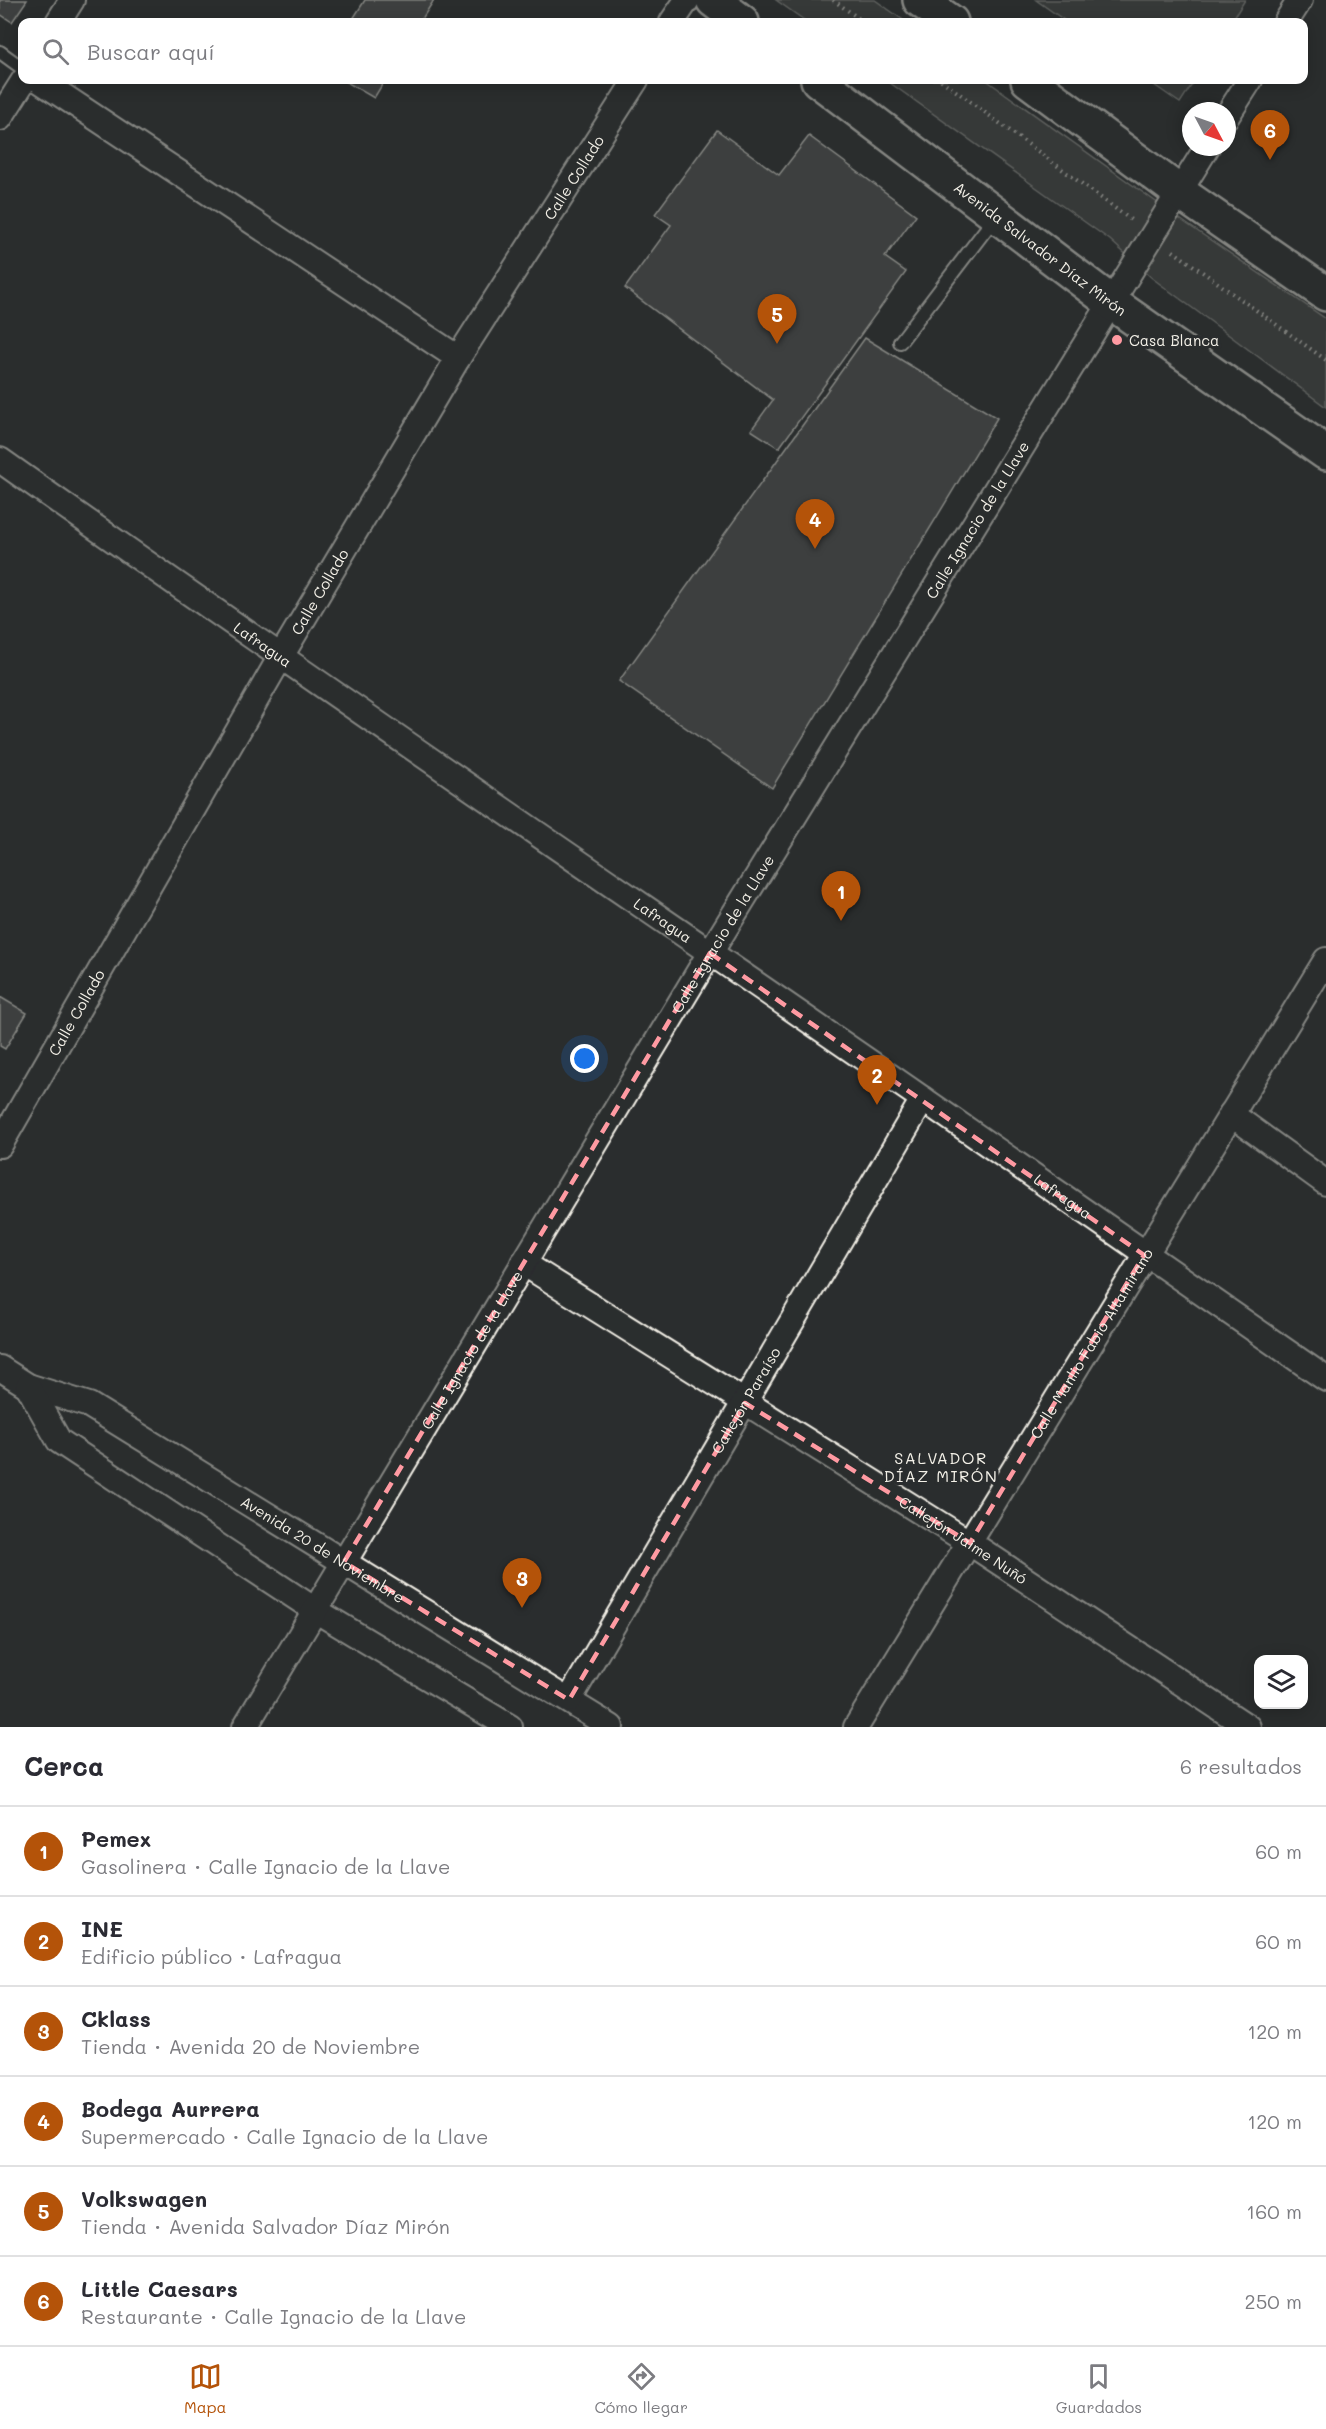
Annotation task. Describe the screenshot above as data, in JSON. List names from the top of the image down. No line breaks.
{"streets":{"main road":["Avenida Salvador Díaz Mirón"],"street":["Calle Collado","Calle Ignacio de la Llave","Lafragua","Calle Manlio Fabio Altamirano","Callejón Paraíso","Callejón Jaime Nuñó","Avenida 20 de Noviembre"]},"crossings":[["Calle Collado","Lafragua"],["Avenida Salvador Díaz Mirón","Calle Ignacio de la Llave"],["Calle Ignacio de la Llave","Lafragua"],["Calle Ignacio de la Llave","Callejón Jaime Nuñó"],["Calle Ignacio de la Llave","Avenida 20 de Noviembre"],["Lafragua","Calle Manlio Fabio Altamirano"],["Lafragua","Callejón Paraíso"],["Calle Manlio Fabio Altamirano","Callejón Jaime Nuñó"],["Callejón Paraíso","Callejón Jaime Nuñó"],["Callejón Paraíso","Avenida 20 de Noviembre"]],"districts":["SALVADOR DÍAZ MIRÓN"],"places":["Casa Blanca"],"north":"bottom right","page":{"search":"Buscar aquí","pins":["6","5","4","1","2","3"],"heading":["Cerca","6 resultados"],"list":[{"mark":"1","name":"Pemex","note":"Gasolinera · Calle Ignacio de la Llave","value":"60 m"},{"mark":"2","name":"INE","note":"Edificio público · Lafragua","value":"60 m"},{"mark":"3","name":"Cklass","note":"Tienda · Avenida 20 de Noviembre","value":"120 m"},{"mark":"4","name":"Bodega Aurrera","note":"Supermercado · Calle Ignacio de la Llave","value":"120 m"},{"mark":"5","name":"Volkswagen","note":"Tienda · Avenida Salvador Díaz Mirón","value":"160 m"},{"mark":"6","name":"Little Caesars","note":"Restaurante · Calle Ignacio de la Llave","value":"250 m"}],"nav":["Mapa","Cómo llegar","Guardados"]}}
